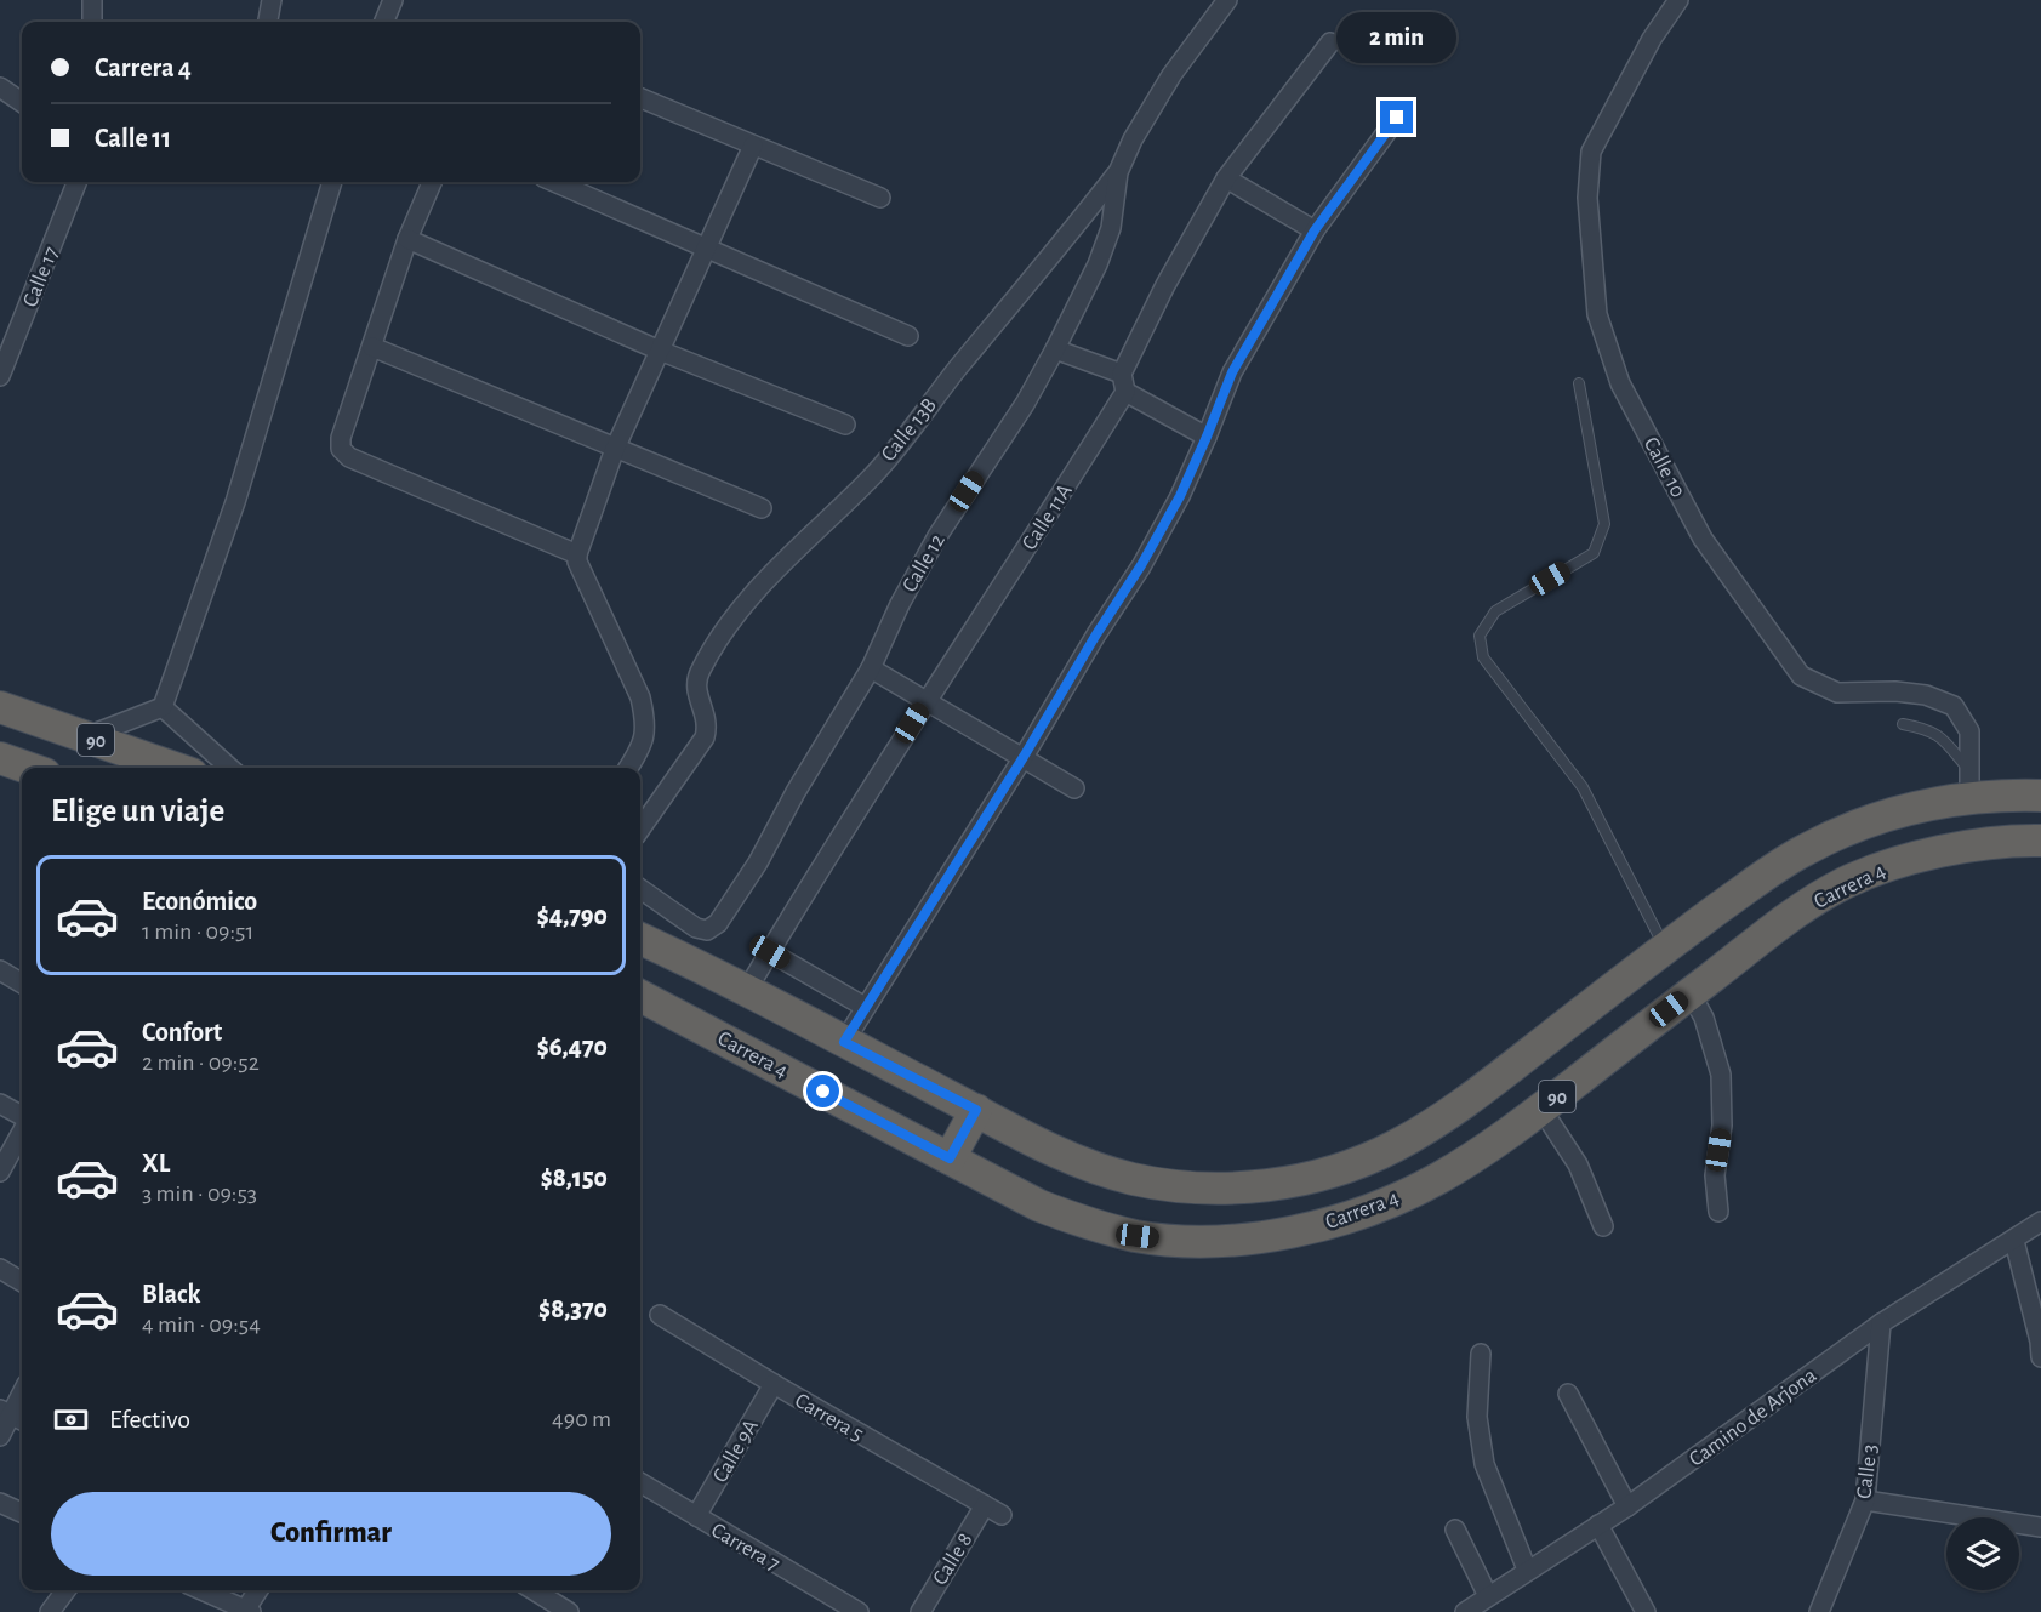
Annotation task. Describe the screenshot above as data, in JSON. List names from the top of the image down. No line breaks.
{"streets":{"highway":["90","Carrera 4"],"street":["Calle 17","Calle 13B","Calle 10","Calle 11A","Calle 12","Carrera 5","Camino de Arjona","Calle 9A","Calle 3","Carrera 7","Calle 8"]},"crossings":[["Calle 13B","Calle 12"],["Calle 10","90"],["Calle 11A","90"],["Carrera 5","Calle 9A"],["Carrera 5","Calle 8"],["Camino de Arjona","Calle 3"],["Calle 9A","Carrera 7"]],"page":{"bubble":"2 min","banner":["Carrera 4","Calle 11"],"heading":"Elige un viaje","list":[{"name":"Económico","note":"1 min · 09:51","value":"$4,790"},{"name":"Confort","note":"2 min · 09:52","value":"$6,470"},{"name":"XL","note":"3 min · 09:53","value":"$8,150"},{"name":"Black","note":"4 min · 09:54","value":"$8,370"}],"pay":["Efectivo","490 m"],"buttons":"Confirmar"}}
